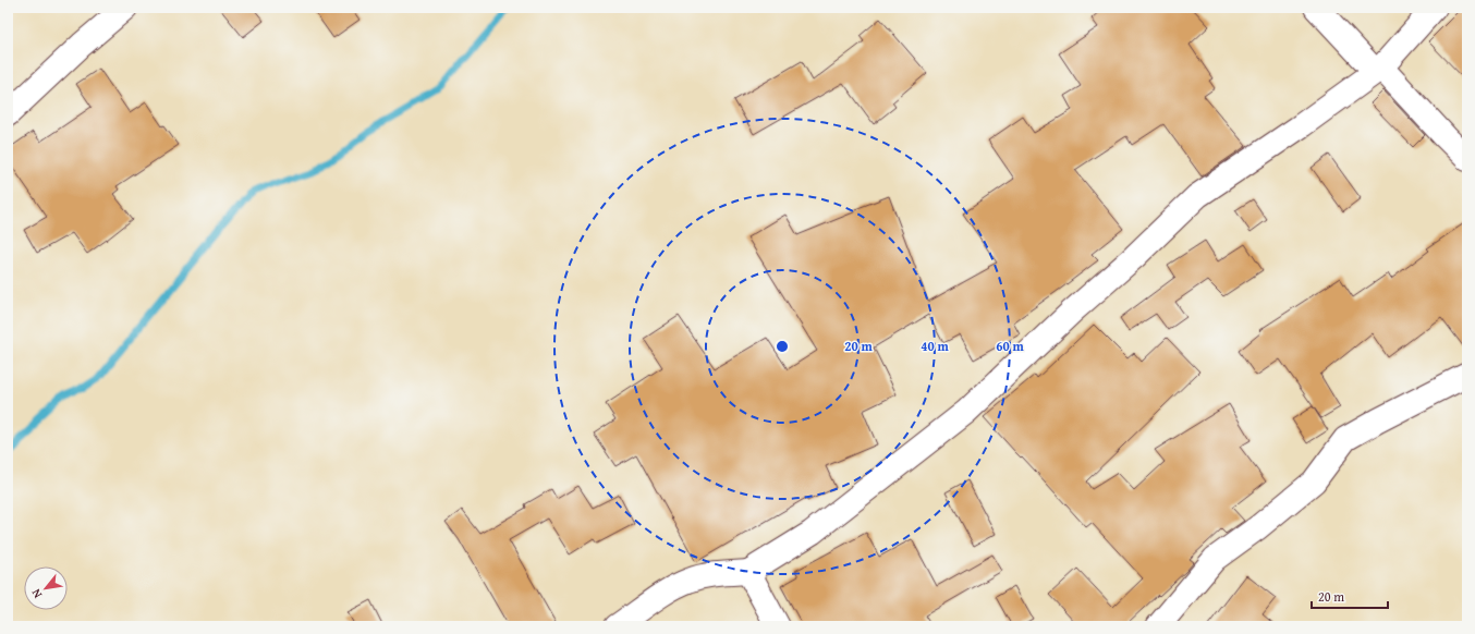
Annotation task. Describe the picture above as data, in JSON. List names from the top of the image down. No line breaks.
{"scale_bar":"20 m","north":"bottom left","rings":["20 m","40 m","60 m"]}
